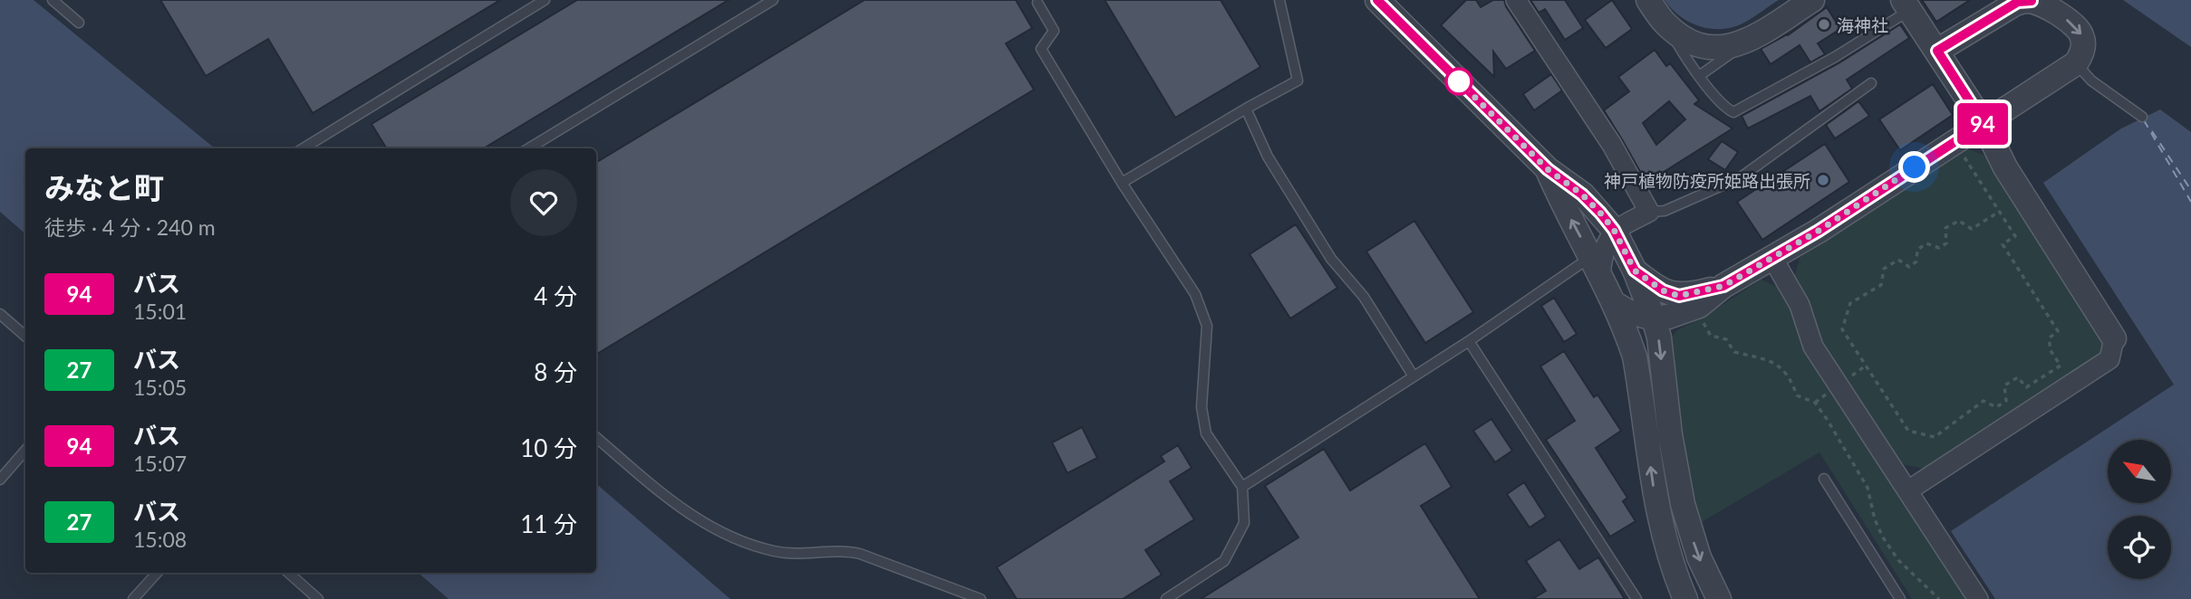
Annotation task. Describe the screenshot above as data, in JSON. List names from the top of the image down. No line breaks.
{"places":["海神社","神戸植物防疫所姫路出張所"],"lines":["bus line 94"],"north":"top left","page":{"on_map":"94","heading":["みなと町","徒歩 · 4 分 · 240 m"],"list":[{"mark":"94","name":"バス","note":"15:01","value":"4 分"},{"mark":"27","name":"バス","note":"15:05","value":"8 分"},{"mark":"94","name":"バス","note":"15:07","value":"10 分"},{"mark":"27","name":"バス","note":"15:08","value":"11 分"}]}}
